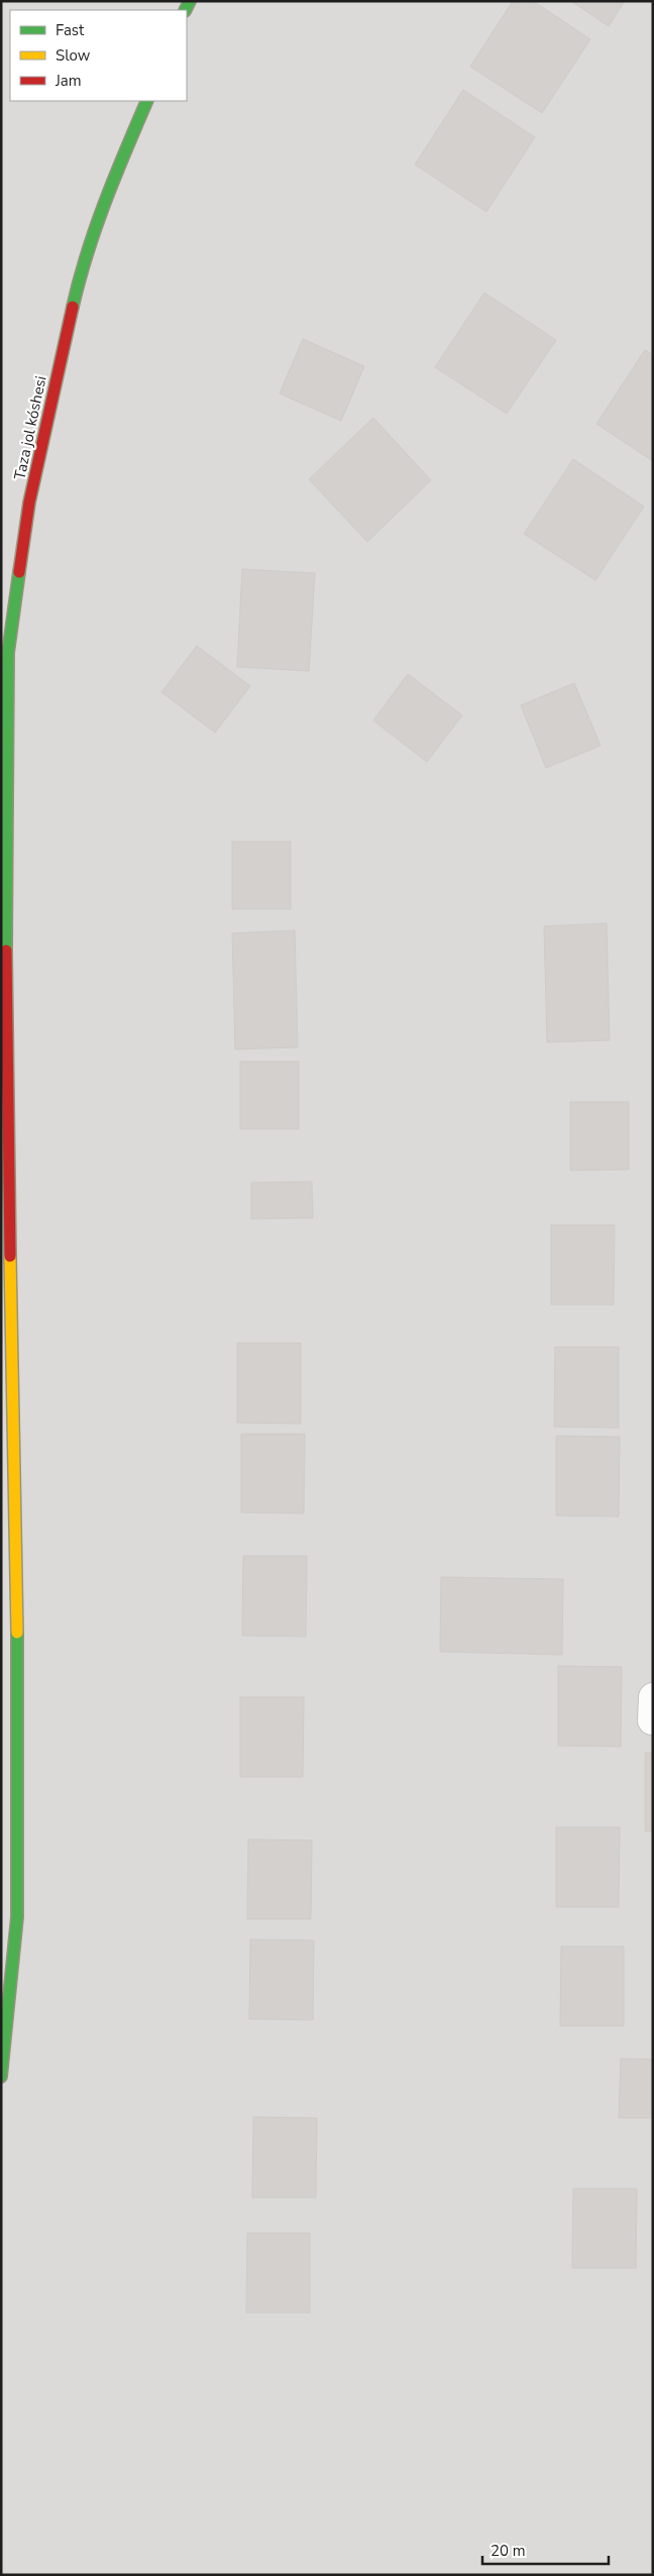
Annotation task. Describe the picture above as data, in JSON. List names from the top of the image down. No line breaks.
{"streets":{"main road":["Taza jol kóshesi"]},"legend":["Fast","Slow","Jam"],"scale_bar":"20 m"}
